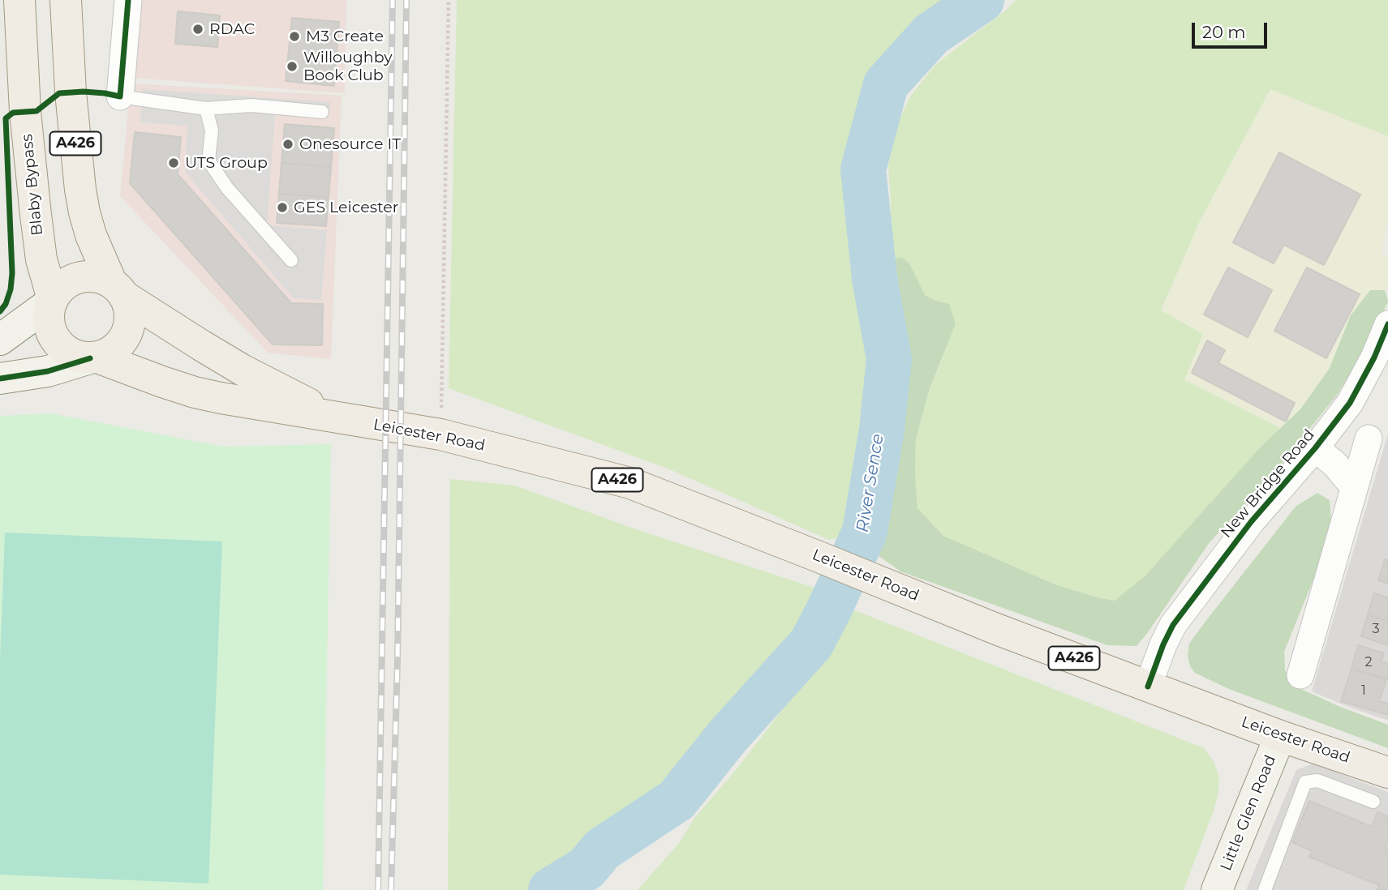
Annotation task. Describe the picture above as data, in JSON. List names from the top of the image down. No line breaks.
{"streets":{"main road":["A426","Blaby Bypass","Leicester Road","Little Glen Road"],"street":["New Bridge Road"]},"crossings":[["A426","Blaby Bypass"],["A426","Leicester Road"],["Blaby Bypass","Leicester Road"],["Leicester Road","New Bridge Road"],["Leicester Road","Little Glen Road"]],"water":["River Sence"],"places":["RDAC","M3 Create","Willoughby Book Club","Onesource IT","UTS Group","GES Leicester"],"house_numbers":["3","2","1"],"scale_bar":"20 m"}
